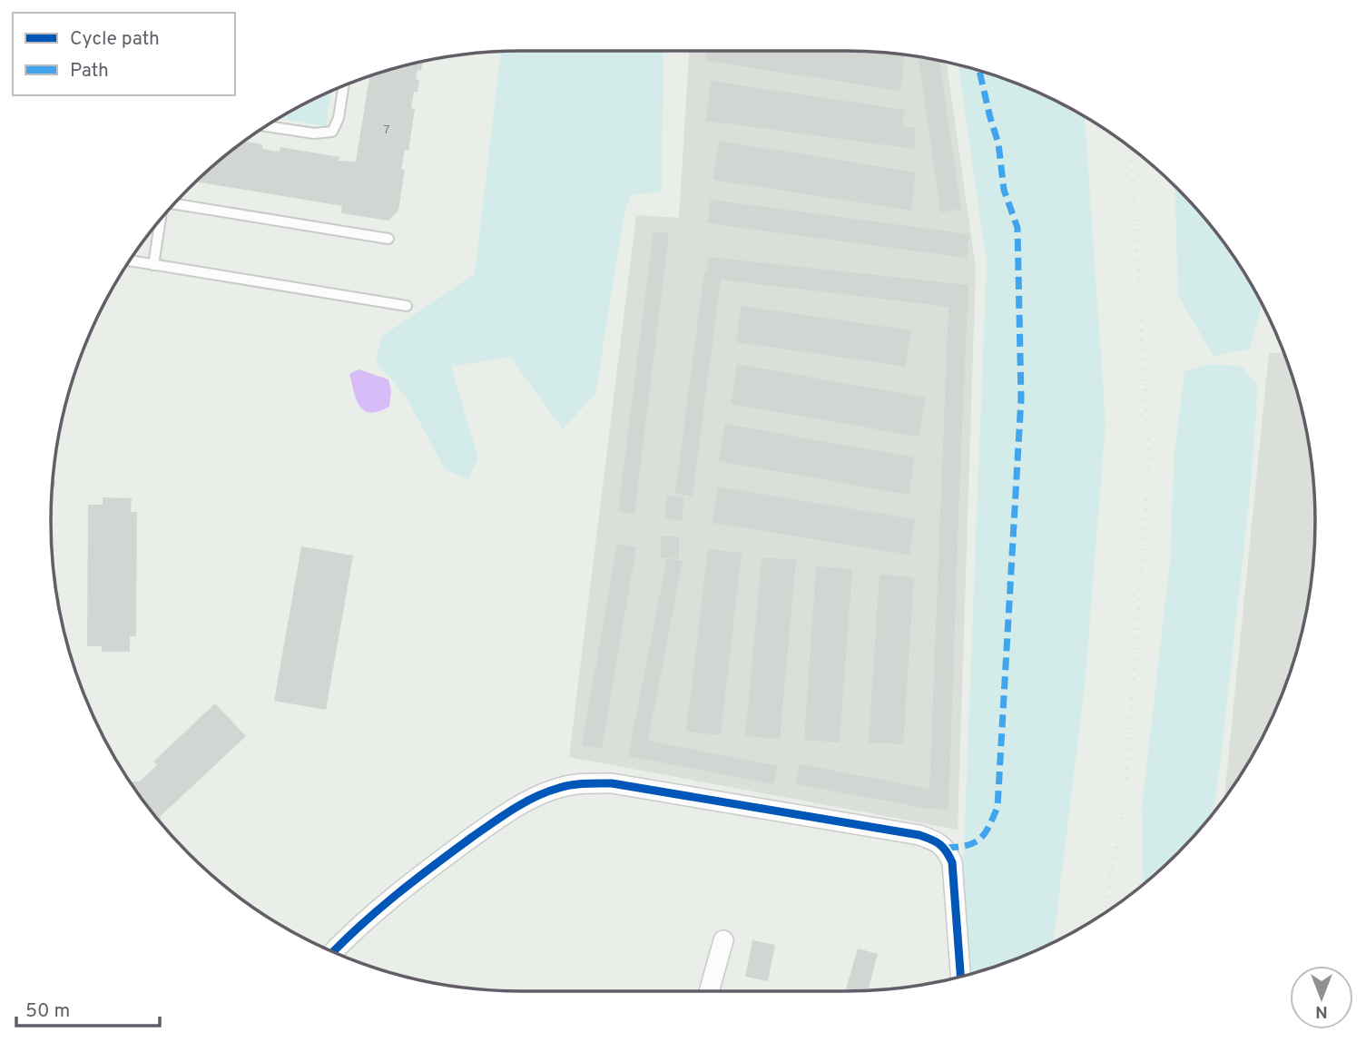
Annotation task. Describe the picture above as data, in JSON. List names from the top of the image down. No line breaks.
{"house_numbers":["7"],"legend":["Cycle path","Path"],"scale_bar":"50 m","north":"bottom"}
